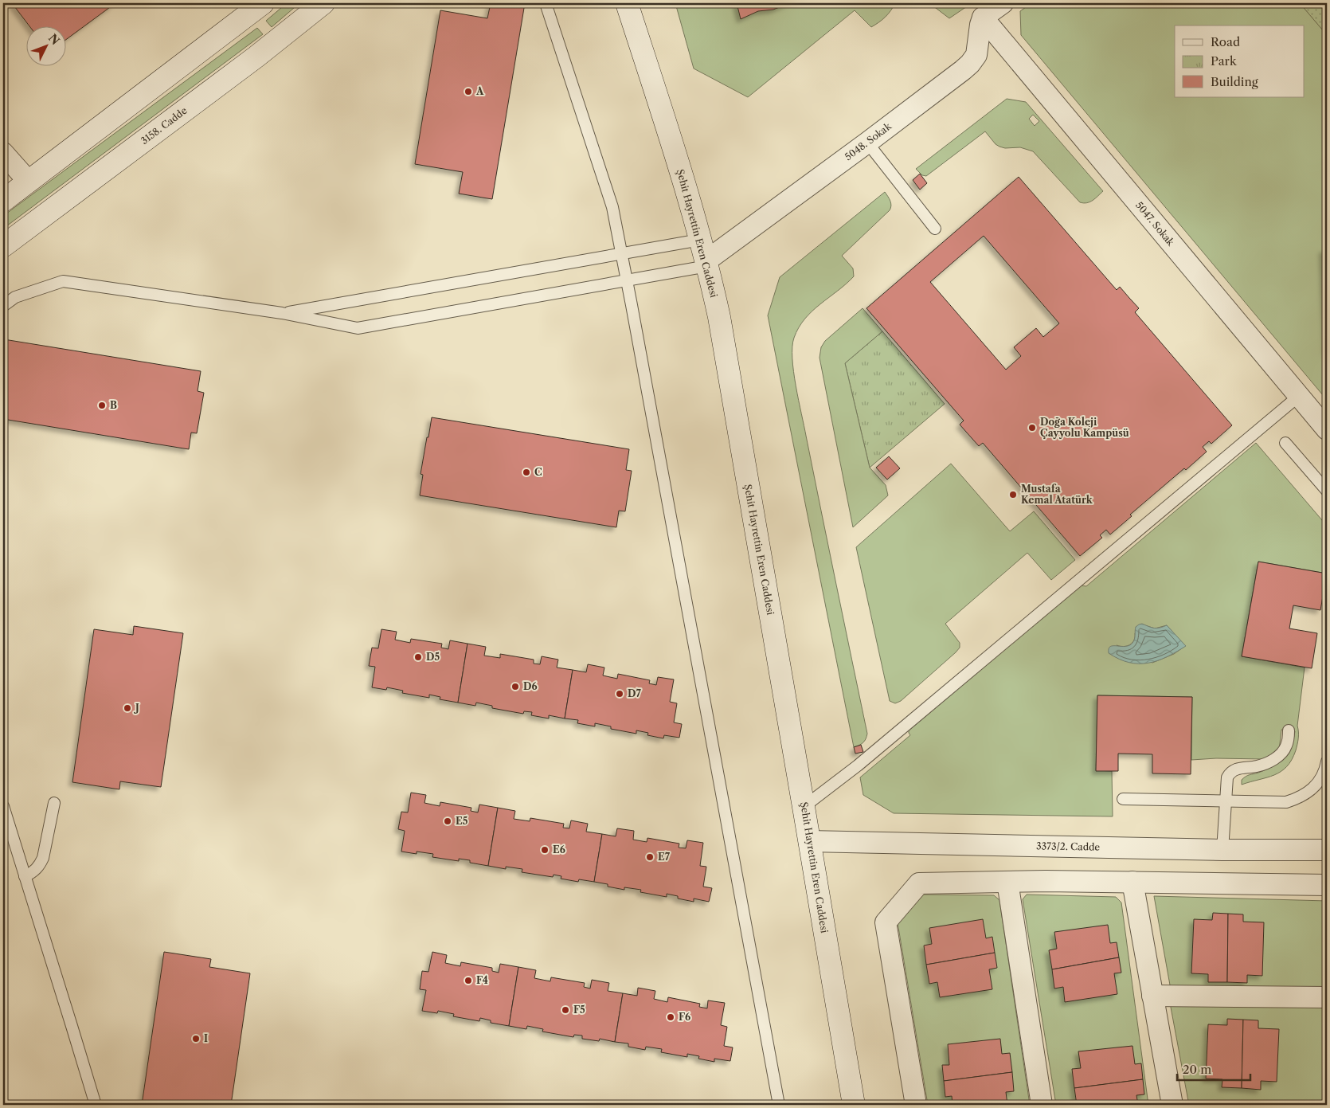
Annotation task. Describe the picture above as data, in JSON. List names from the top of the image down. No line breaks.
{"streets":{"main road":["3158. Cadde","Şehit Hayrettin Eren Caddesi"],"street":["5048. Sokak","5047. Sokak","3373/2. Cadde"]},"crossings":[["5048. Sokak","5047. Sokak"],["5048. Sokak","Şehit Hayrettin Eren Caddesi"],["Şehit Hayrettin Eren Caddesi","3373/2. Cadde"]],"places":["A","B","Doğa Koleji Çayyolu Kampüsü","C","Mustafa Kemal Atatürk","D5","D6","D7","J","E5","E6","E7","F4","F5","F6","I"],"legend":["Road","Park","Building"],"scale_bar":"20 m","north":"top right"}
